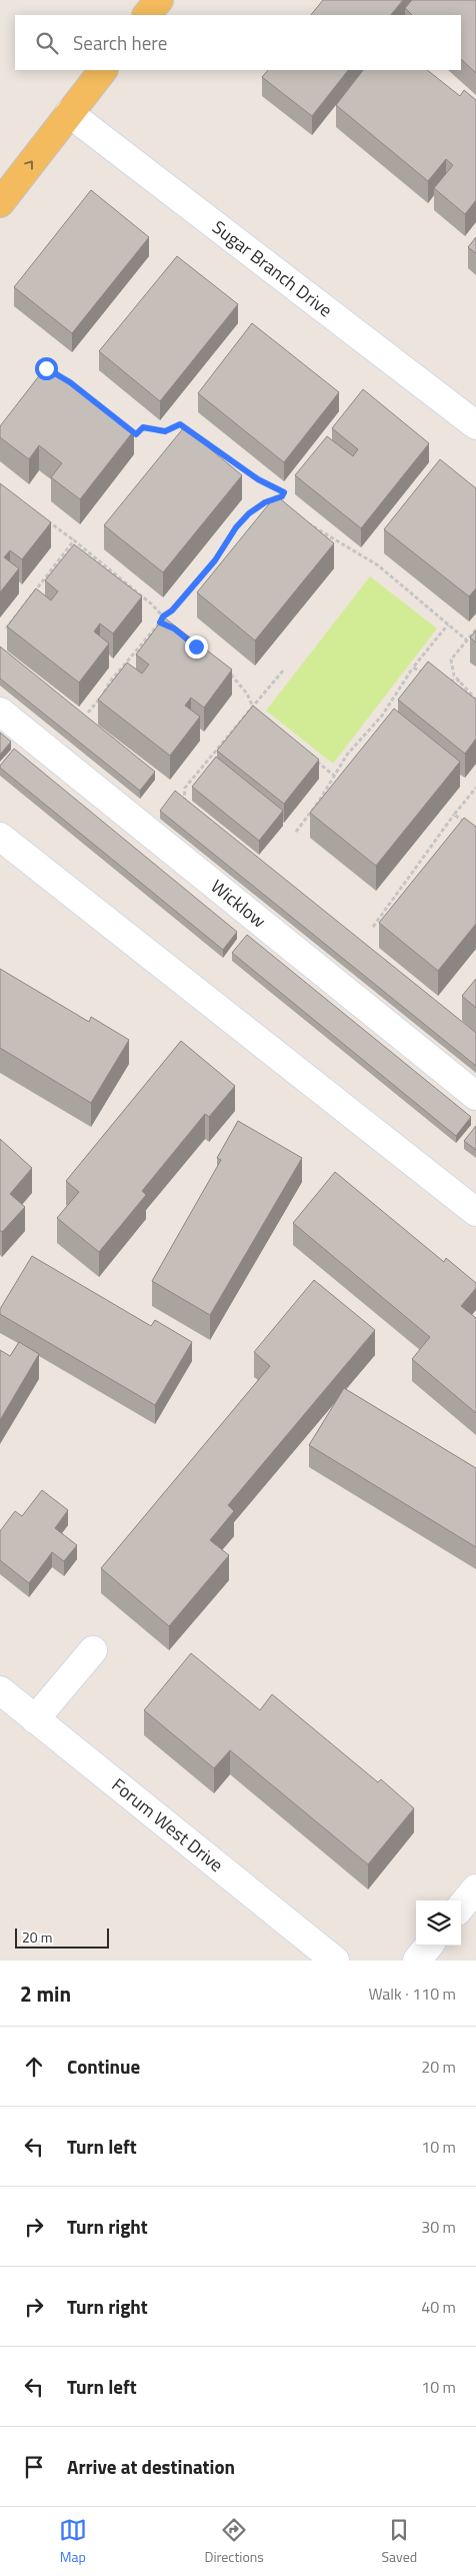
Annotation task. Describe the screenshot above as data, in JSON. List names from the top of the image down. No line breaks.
{"streets":{"street":["Sugar Branch Drive","Wicklow","Forum West Drive"]},"scale_bar":"20 m","page":{"search":"Search here","scale":"20 m","heading":["2 min","Walk · 110 m"],"list":[["Continue","20 m"],["Turn left","10 m"],["Turn right","30 m"],["Turn right","40 m"],["Turn left","10 m"],"Arrive at destination"],"nav":["Map","Directions","Saved"]}}
